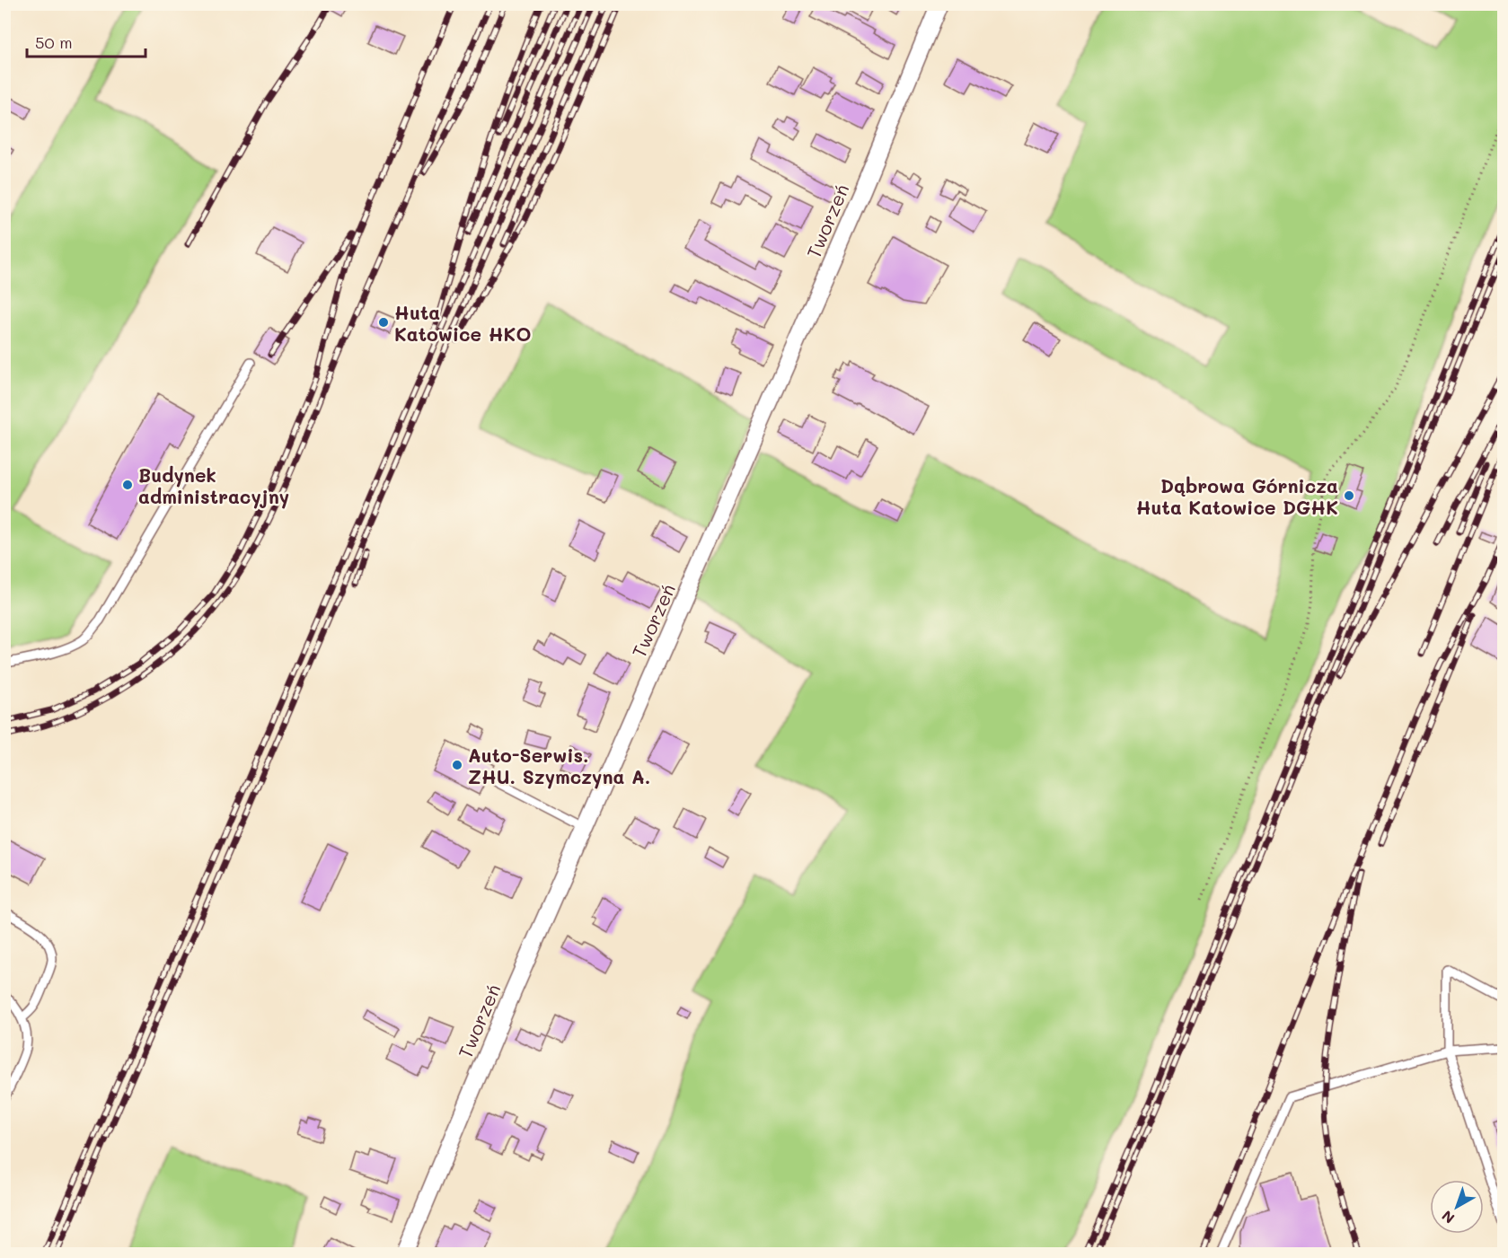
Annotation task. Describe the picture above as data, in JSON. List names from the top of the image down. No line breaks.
{"streets":{"street":["Tworzeń"]},"places":["Huta Katowice HKO","Budynek administracyjny","Dąbrowa Górnicza Huta Katowice DGHK","Auto-Serwis. ZHU. Szymczyna A."],"scale_bar":"50 m","north":"bottom left"}
